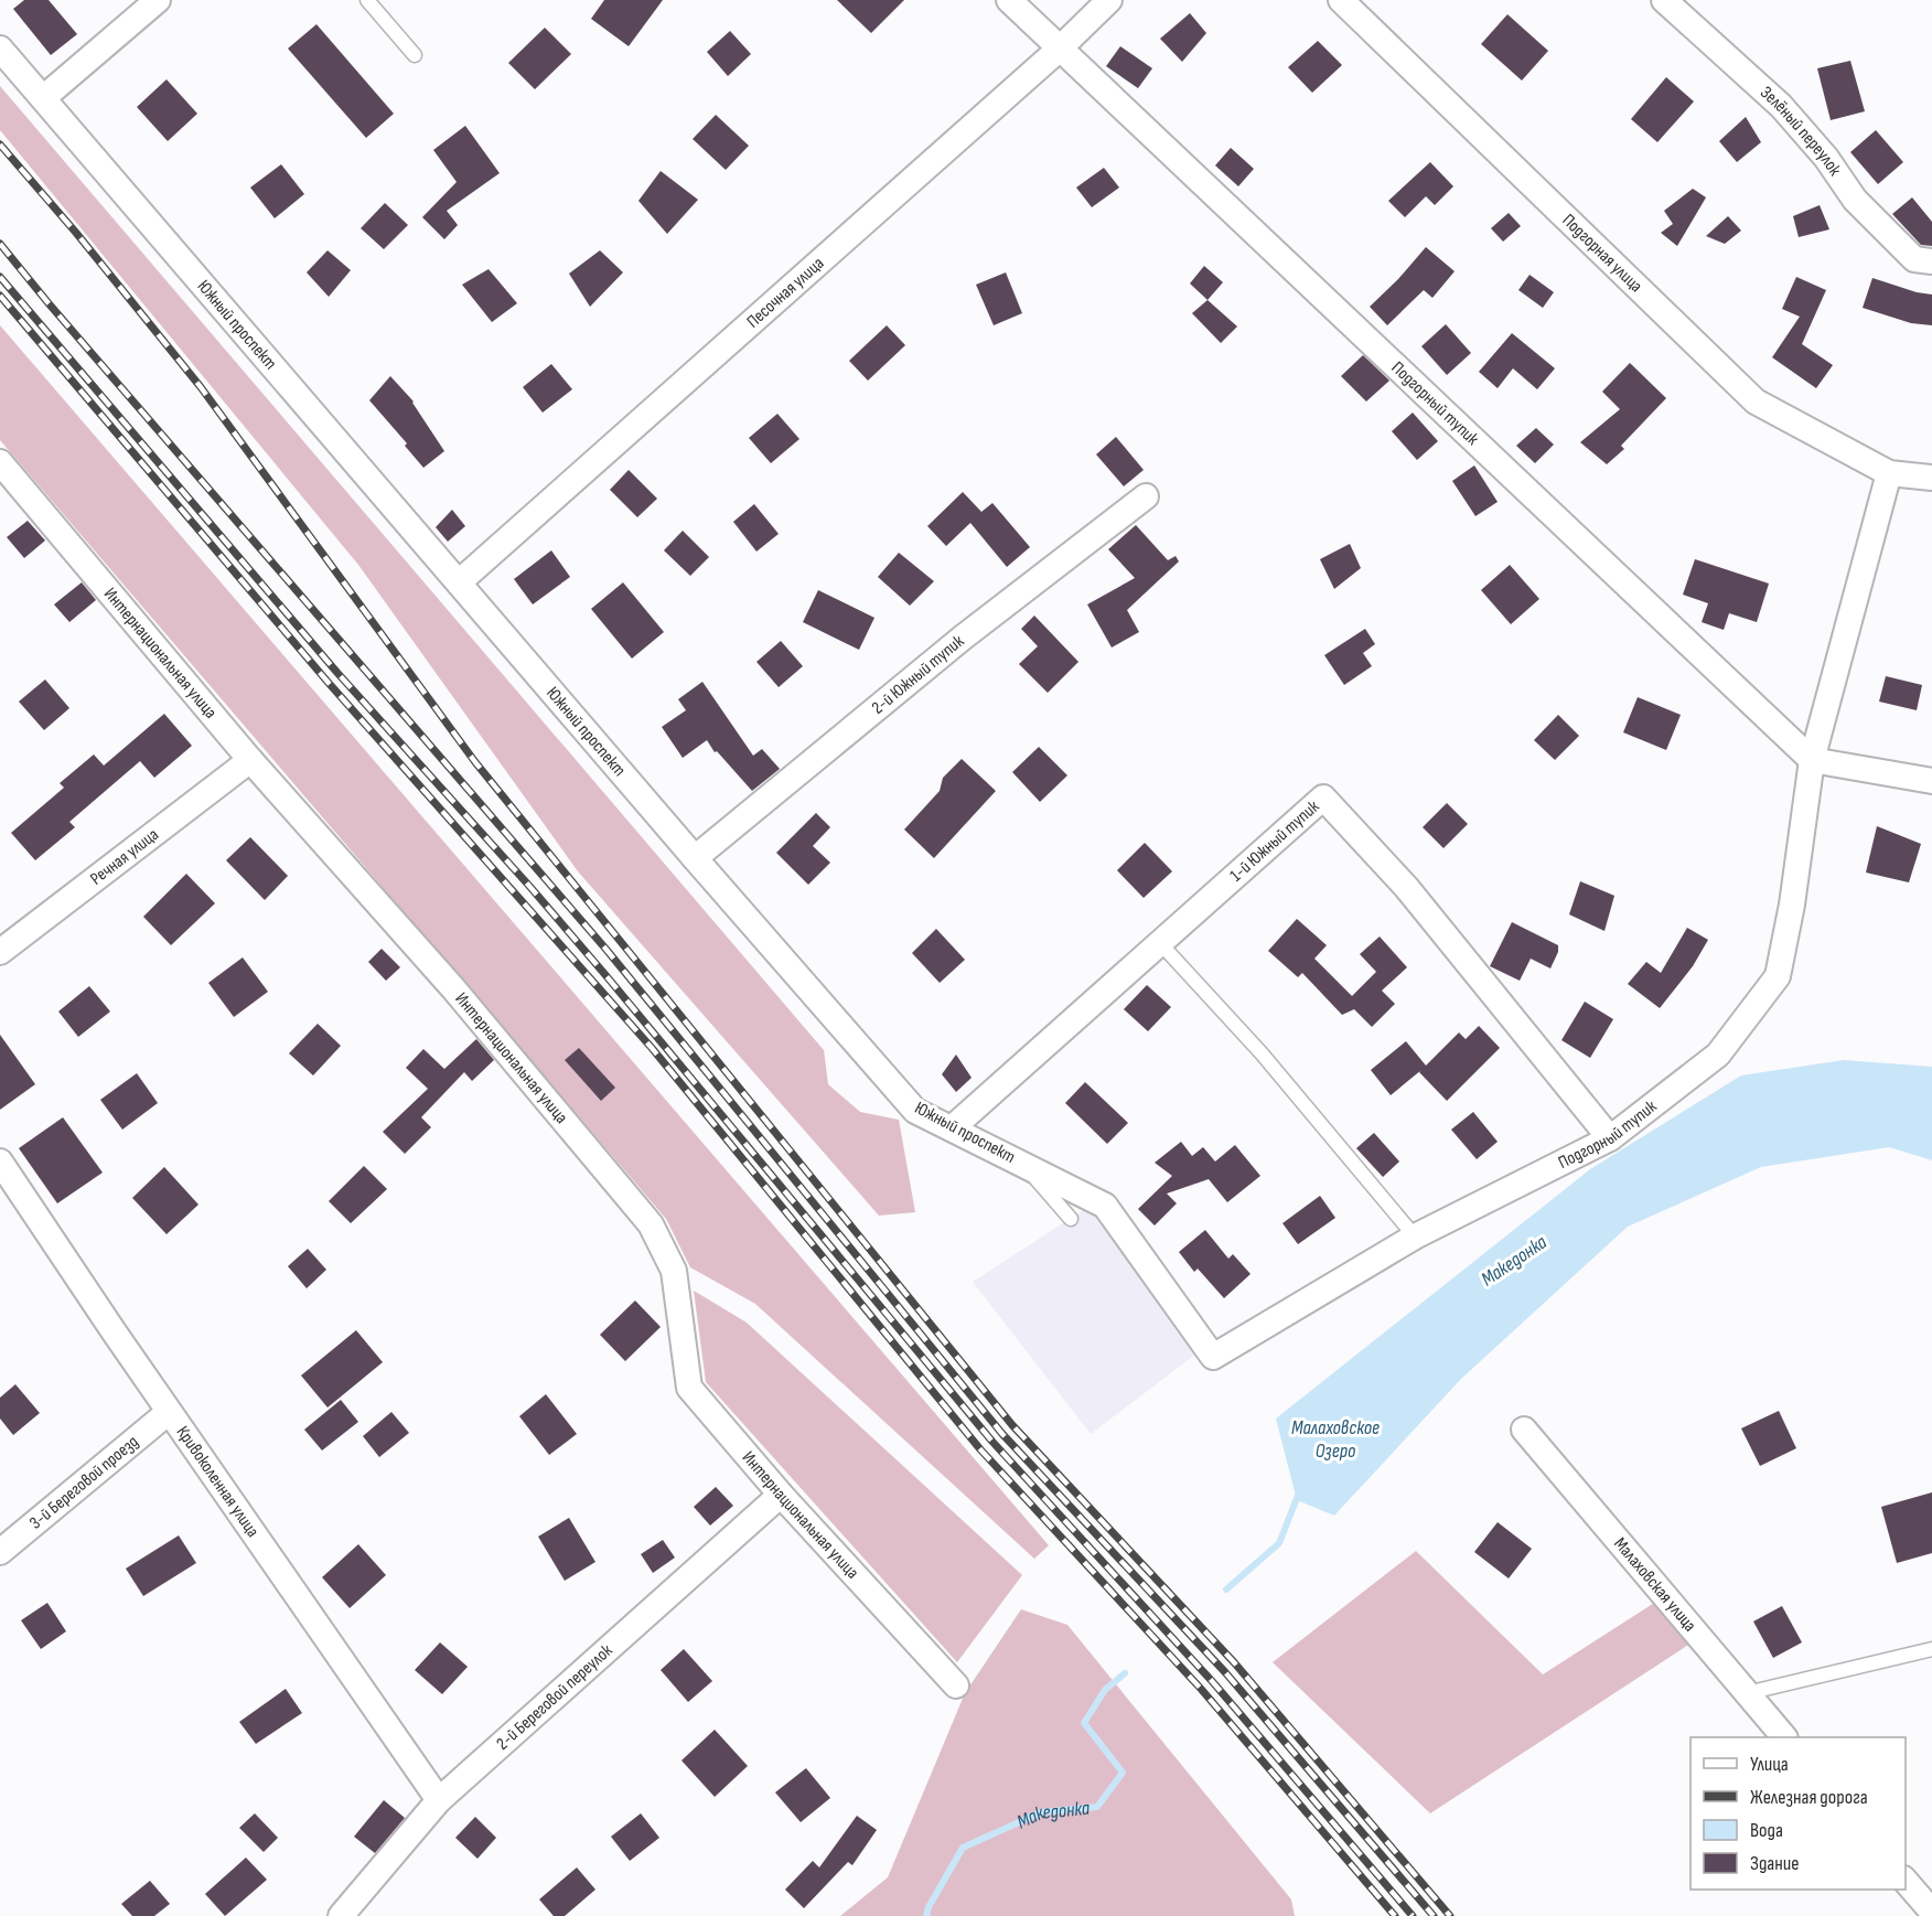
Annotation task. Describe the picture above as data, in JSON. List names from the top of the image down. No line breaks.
{"streets":{"street":["Зелёный переулок","Подгорная улица","Песочная улица","Южный проспект","Подгорный тупик","Интернациональная улица","2-й Южный тупик","1-й Южный тупик","Речная улица","3-й Береговой проезд","Кривоколенная улица","Малаховская улица","2-й Береговой переулок"]},"crossings":[["Подгорная улица","Подгорный тупик"],["Песочная улица","Южный проспект"],["Песочная улица","Подгорный тупик"],["Южный проспект","Подгорный тупик"],["Южный проспект","2-й Южный тупик"],["Южный проспект","1-й Южный тупик"],["Подгорный тупик","1-й Южный тупик"],["Интернациональная улица","Речная улица"],["Интернациональная улица","2-й Береговой переулок"],["3-й Береговой проезд","Кривоколенная улица"],["Кривоколенная улица","2-й Береговой переулок"]],"water":["Македонка","Малаховское Озеро"],"legend":["Улица","Железная дорога","Вода","Здание"]}
